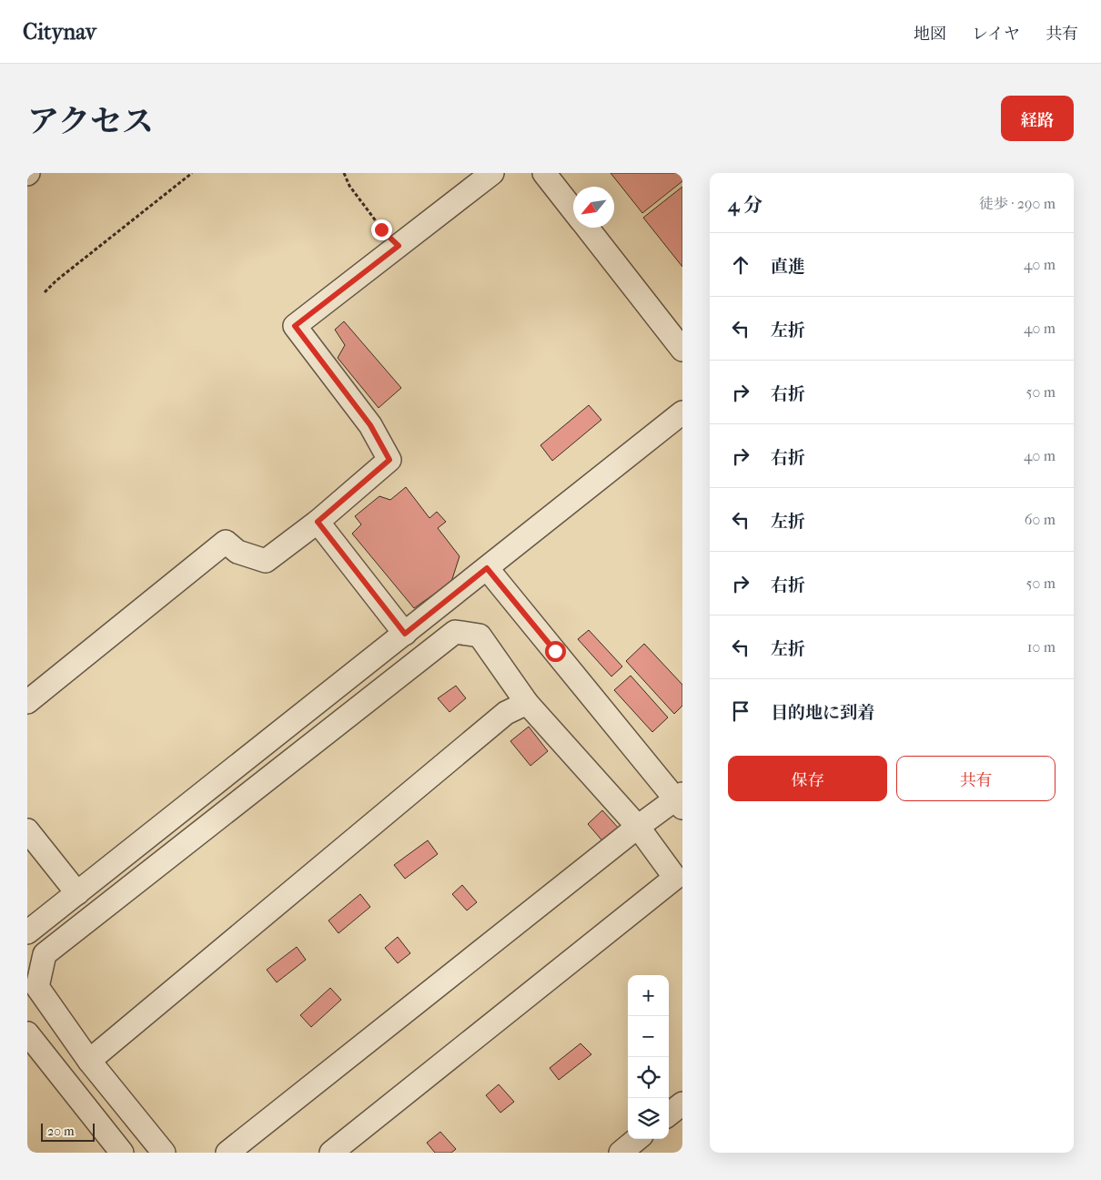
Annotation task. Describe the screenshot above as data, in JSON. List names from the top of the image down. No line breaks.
{"scale_bar":"20 m","north":"bottom left","page":{"header":"Citynav","nav":["地図","レイヤ","共有"],"title":"アクセス","buttons":["経路",["保存","共有"]],"heading":["4 分","徒歩 · 290 m"],"list":[["直進","40 m"],["左折","40 m"],["右折","50 m"],["右折","40 m"],["左折","60 m"],["右折","50 m"],["左折","10 m"],"目的地に到着"],"map_buttons":["+","−"],"scale":"20 m"}}
